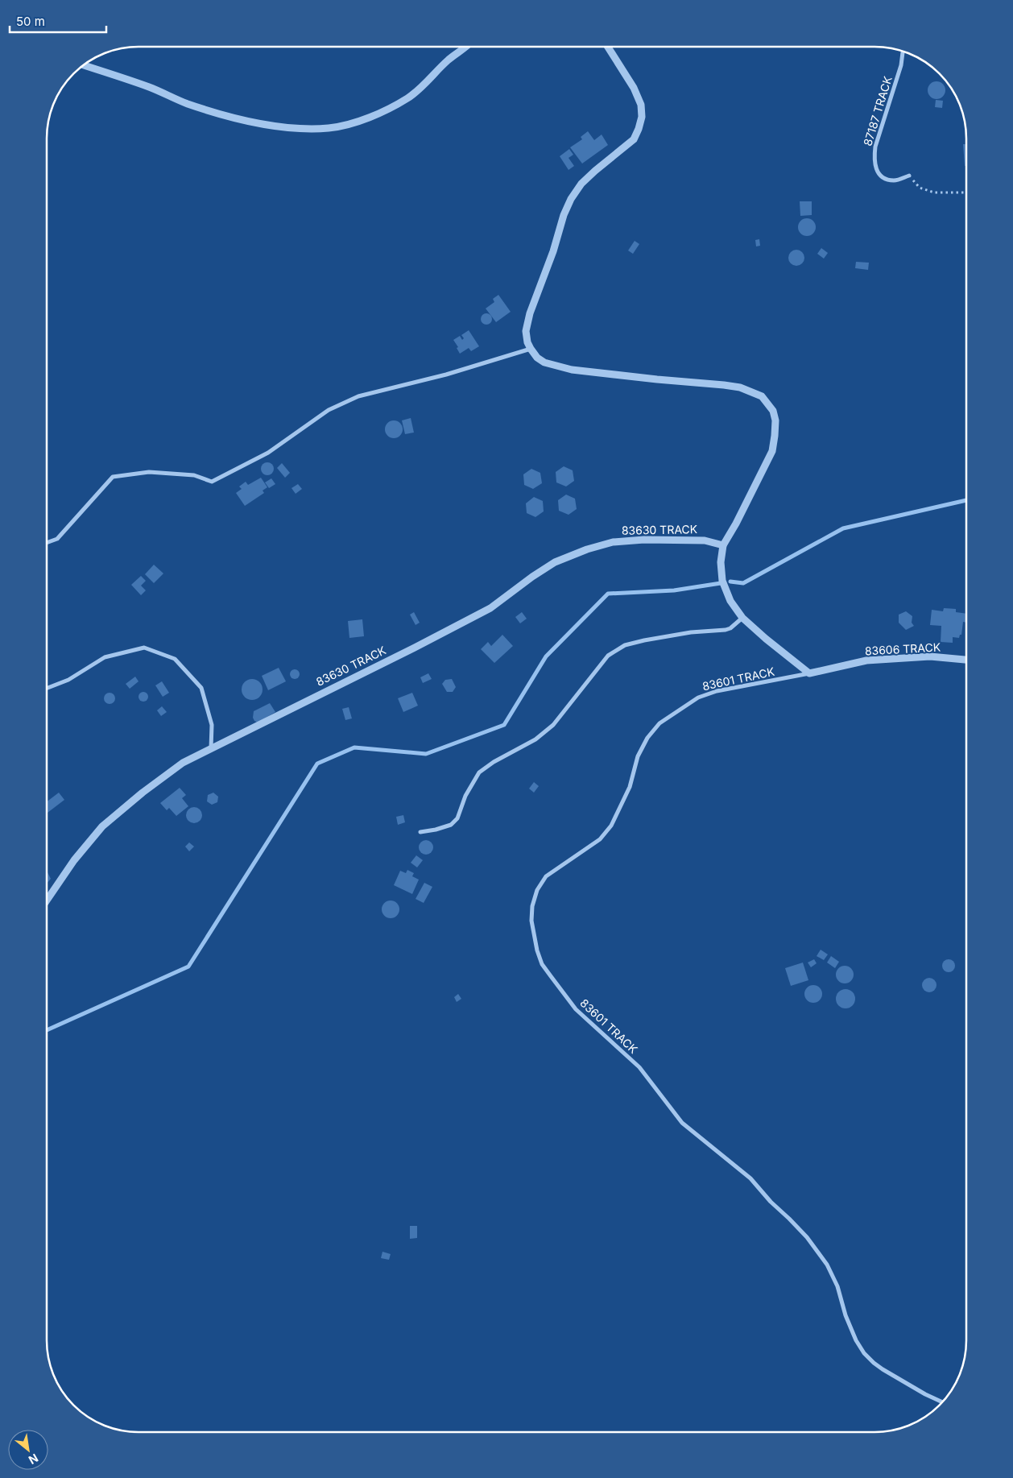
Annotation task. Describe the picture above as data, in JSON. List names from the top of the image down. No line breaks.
{"streets":{"street":["87187 TRACK","83630 TRACK","83606 TRACK","83601 TRACK"]},"crossings":[["83606 TRACK","83601 TRACK"]],"scale_bar":"50 m","north":"bottom right"}
